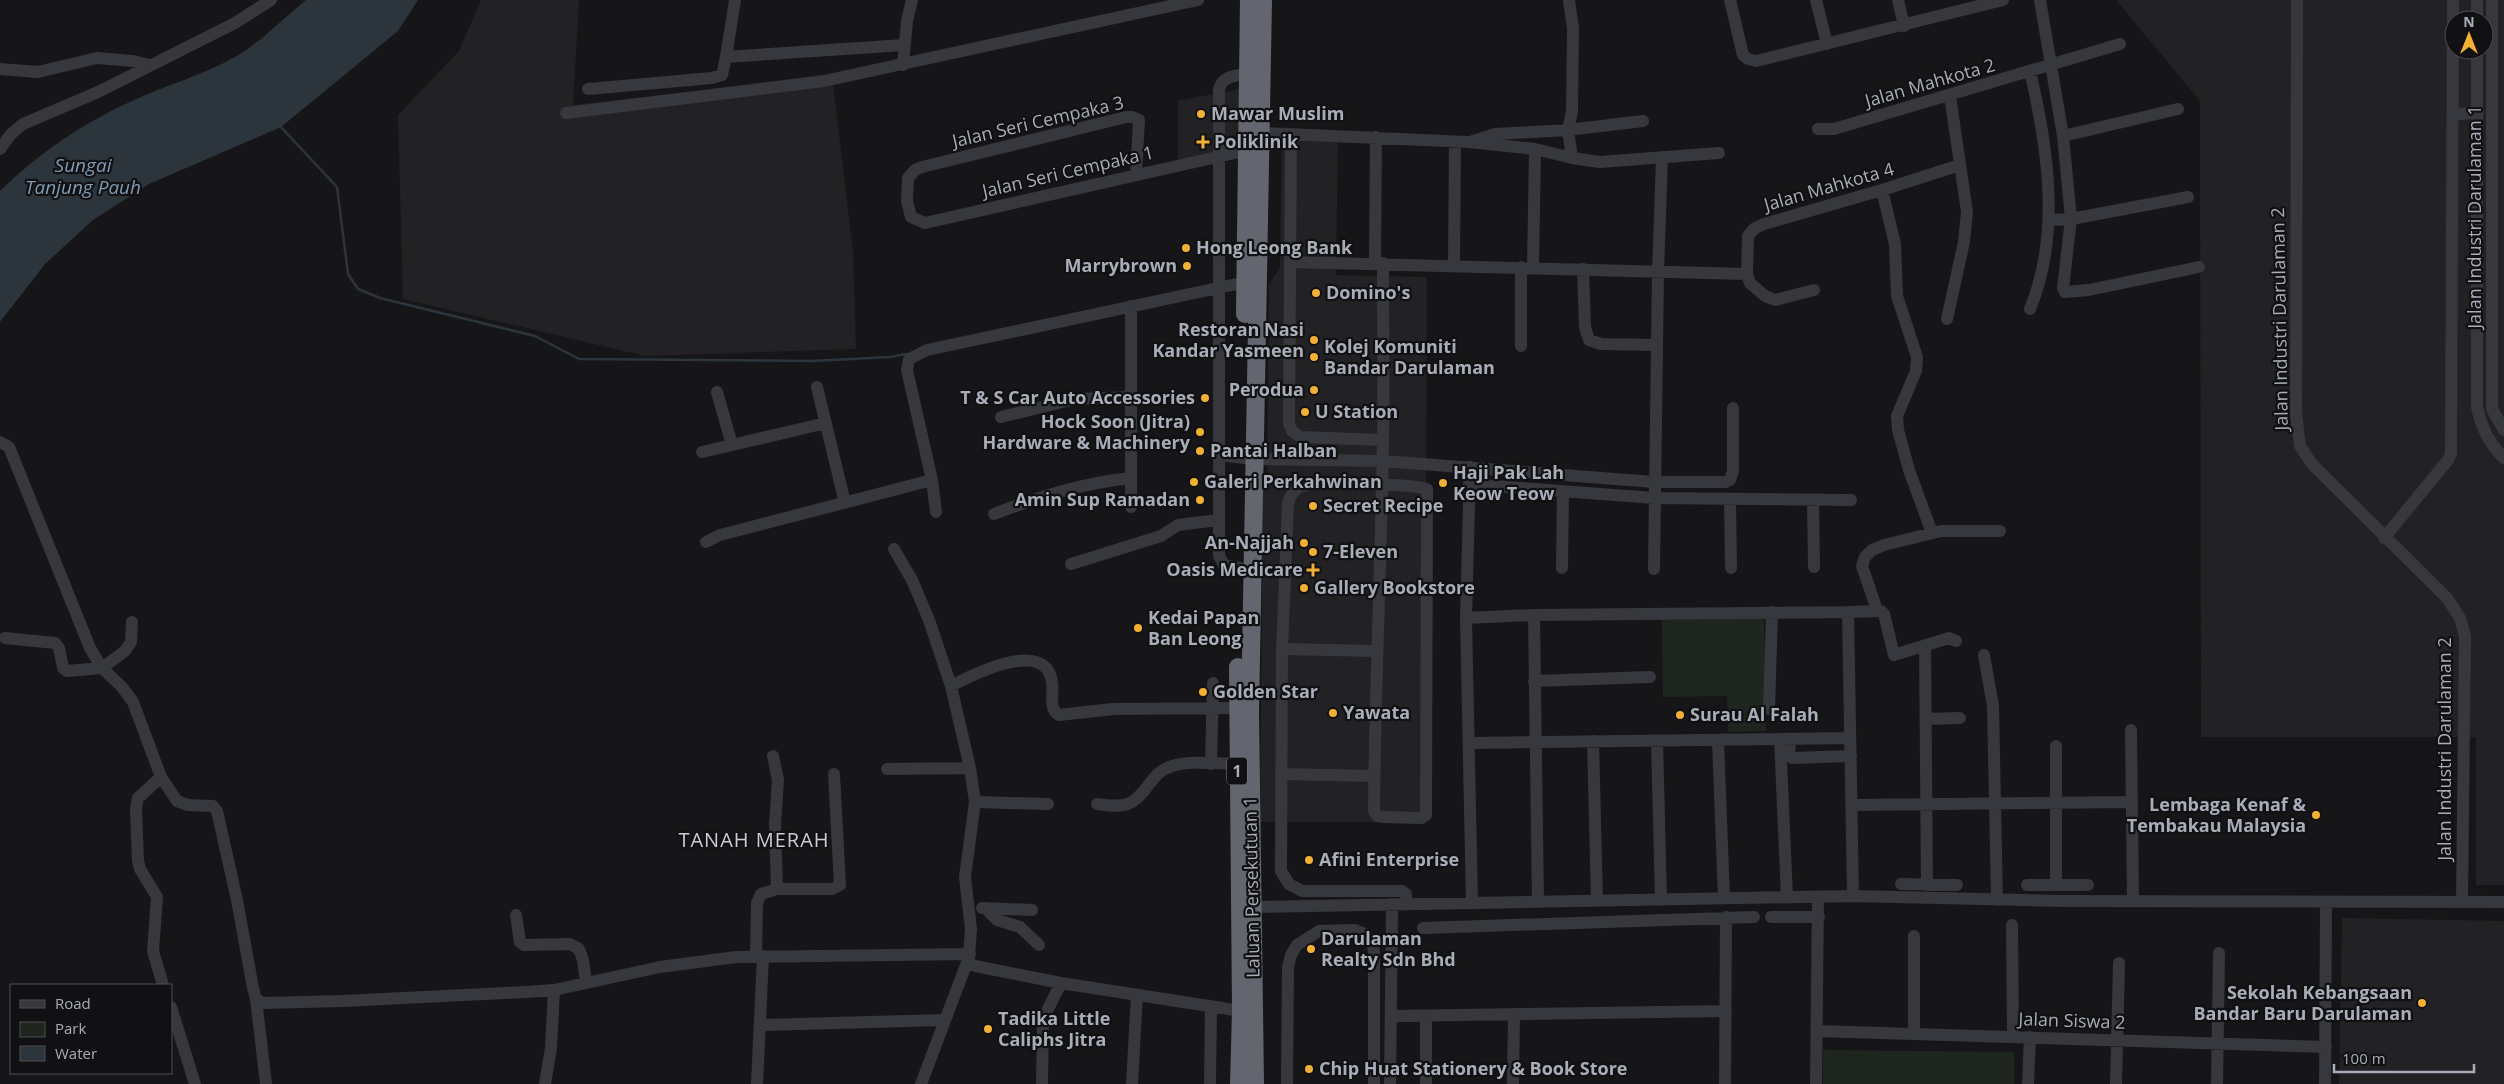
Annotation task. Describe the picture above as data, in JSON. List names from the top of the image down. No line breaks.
{"streets":{"highway":["1","Laluan Persekutuan 1"],"street":["Jalan Mahkota 2","Jalan Seri Cempaka 3","Jalan Seri Cempaka 1","Jalan Mahkota 4","Jalan Industri Darulaman 1","Jalan Industri Darulaman 2","Jalan Siswa 2"]},"crossings":[["Jalan Seri Cempaka 3","Jalan Seri Cempaka 1"],["Jalan Seri Cempaka 1","Laluan Persekutuan 1"]],"districts":["TANAH MERAH"],"water":["Sungai Tanjung Pauh"],"places":{"other":["Mawar Muslim","Hong Leong Bank","Marrybrown","Domino's","Restoran Nasi Kandar Yasmeen","Kolej Komuniti Bandar Darulaman","Perodua","T & S Car Auto Accessories","U Station","Hock Soon (Jitra) Hardware & Machinery","Pantai Halban","Galeri Perkahwinan","Haji Pak Lah Keow Teow","Amin Sup Ramadan","Secret Recipe","An-Najjah","7-Eleven","Gallery Bookstore","Kedai Papan Ban Leong","Golden Star","Yawata","Surau Al Falah","Lembaga Kenaf & Tembakau Malaysia","Afini Enterprise","Darulaman Realty Sdn Bhd","Sekolah Kebangsaan Bandar Baru Darulaman","Tadika Little Caliphs Jitra","Chip Huat Stationery & Book Store"],"health":["Poliklinik","Oasis Medicare"]},"legend":["Road","Park","Water"],"scale_bar":"100 m","north":"top"}
